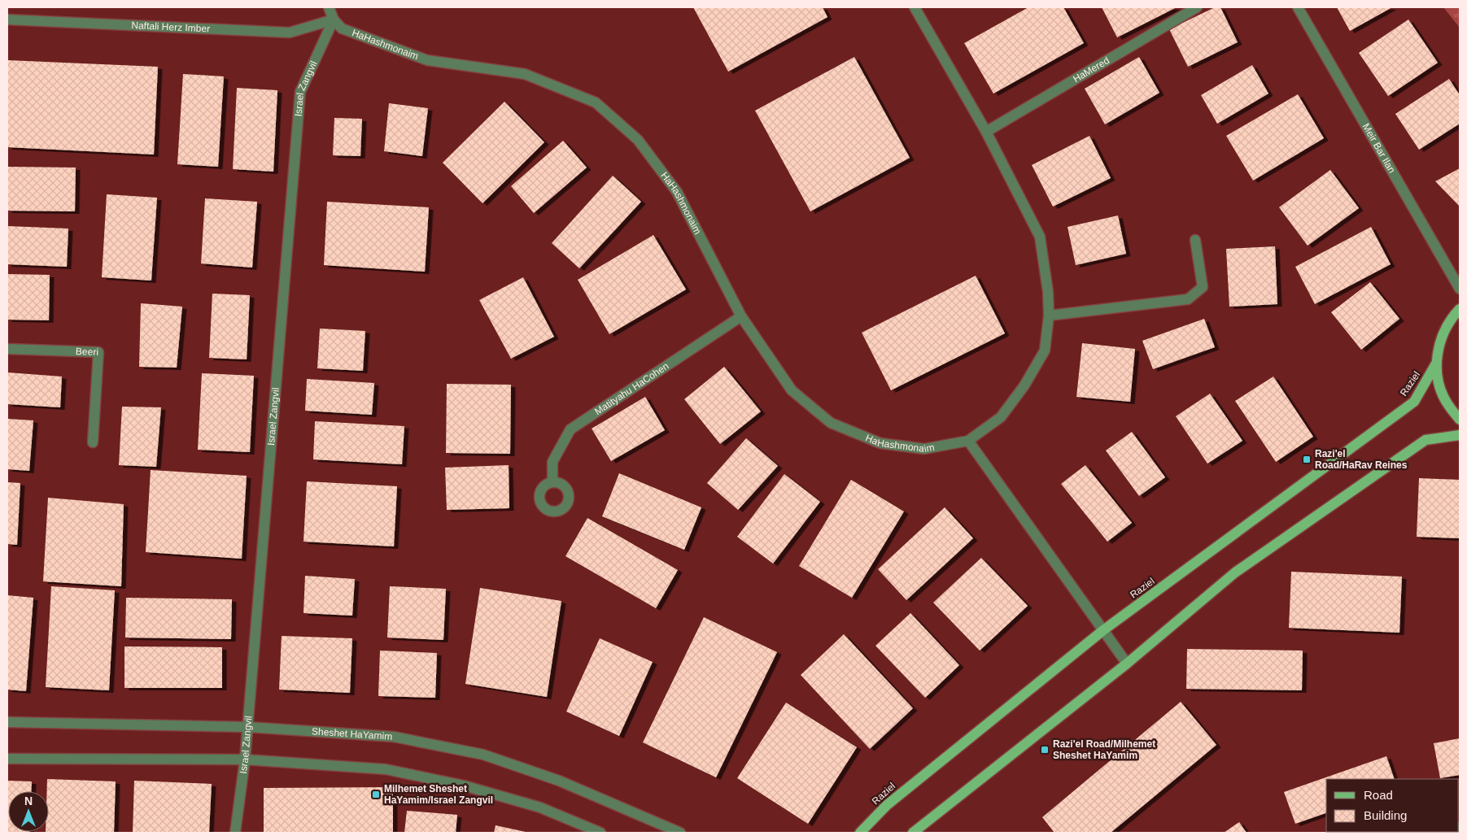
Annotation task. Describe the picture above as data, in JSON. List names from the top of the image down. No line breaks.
{"streets":{"main road":["Raziel"],"street":["Naftali Herz Imber","HaHashmonaim","HaMered","Israel Zangvil","Meir Bar Ilan","Beeri","Matityahu HaCohen","Sheshet HaYamim"]},"crossings":[["Naftali Herz Imber","HaHashmonaim"],["Naftali Herz Imber","Israel Zangvil"],["HaHashmonaim","HaMered"],["HaHashmonaim","Israel Zangvil"],["HaHashmonaim","Matityahu HaCohen"],["Israel Zangvil","Sheshet HaYamim"]],"places":{"transit":["Razi'el Road/HaRav Reines","Razi'el Road/Milhemet Sheshet HaYamim","Milhemet Sheshet HaYamim/Israel Zangvil"]},"legend":["Road","Building"],"north":"top"}
